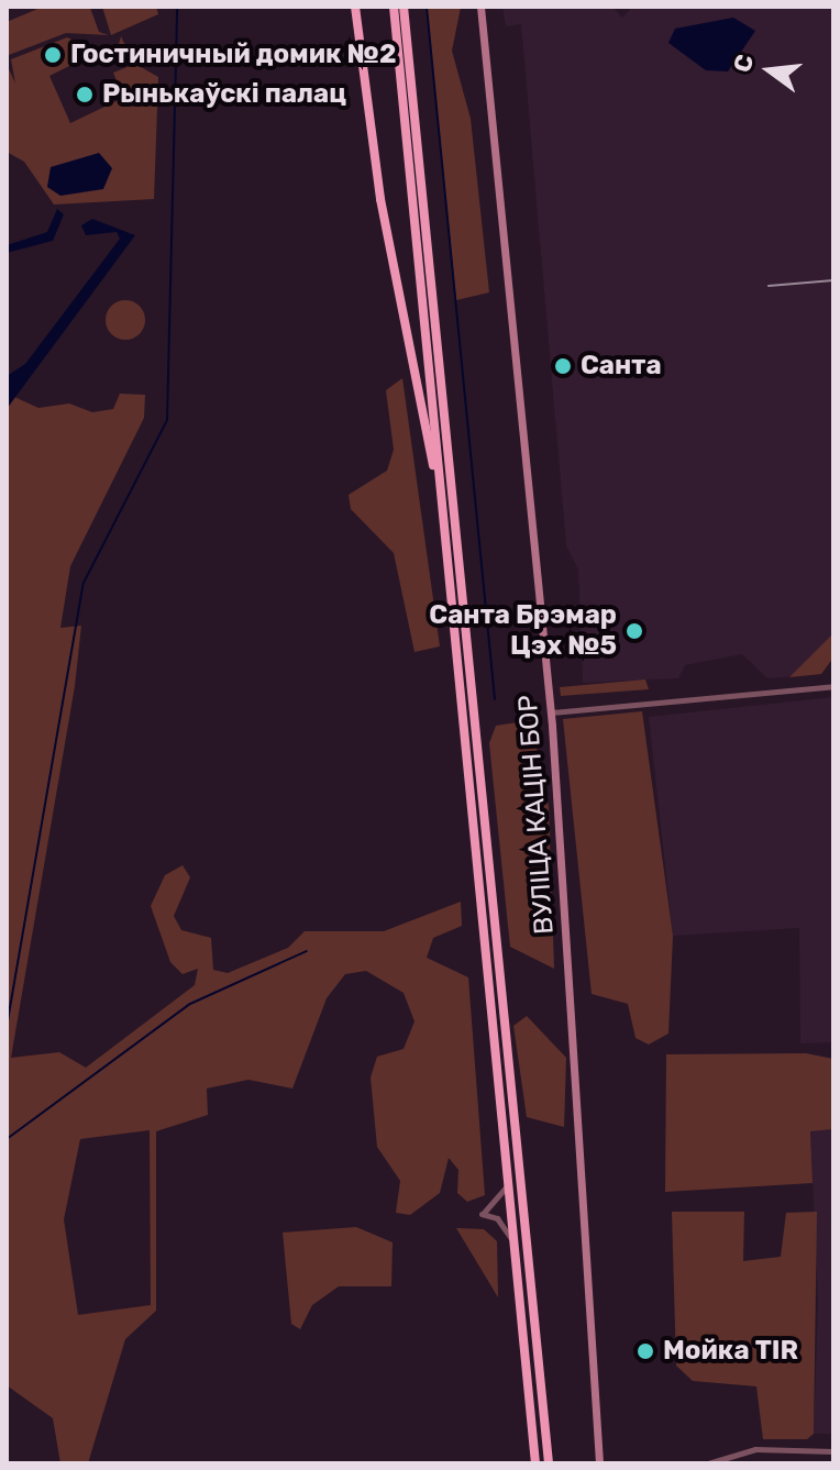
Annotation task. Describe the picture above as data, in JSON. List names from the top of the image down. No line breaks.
{"streets":{"main road":["ВУЛІЦА КАЦІН БОР"]},"places":["Гостиничный домик №2","Рынькаўскi палац","Санта","Санта Брэмар Цэх №5","Мойка TIR"],"north":"left"}
